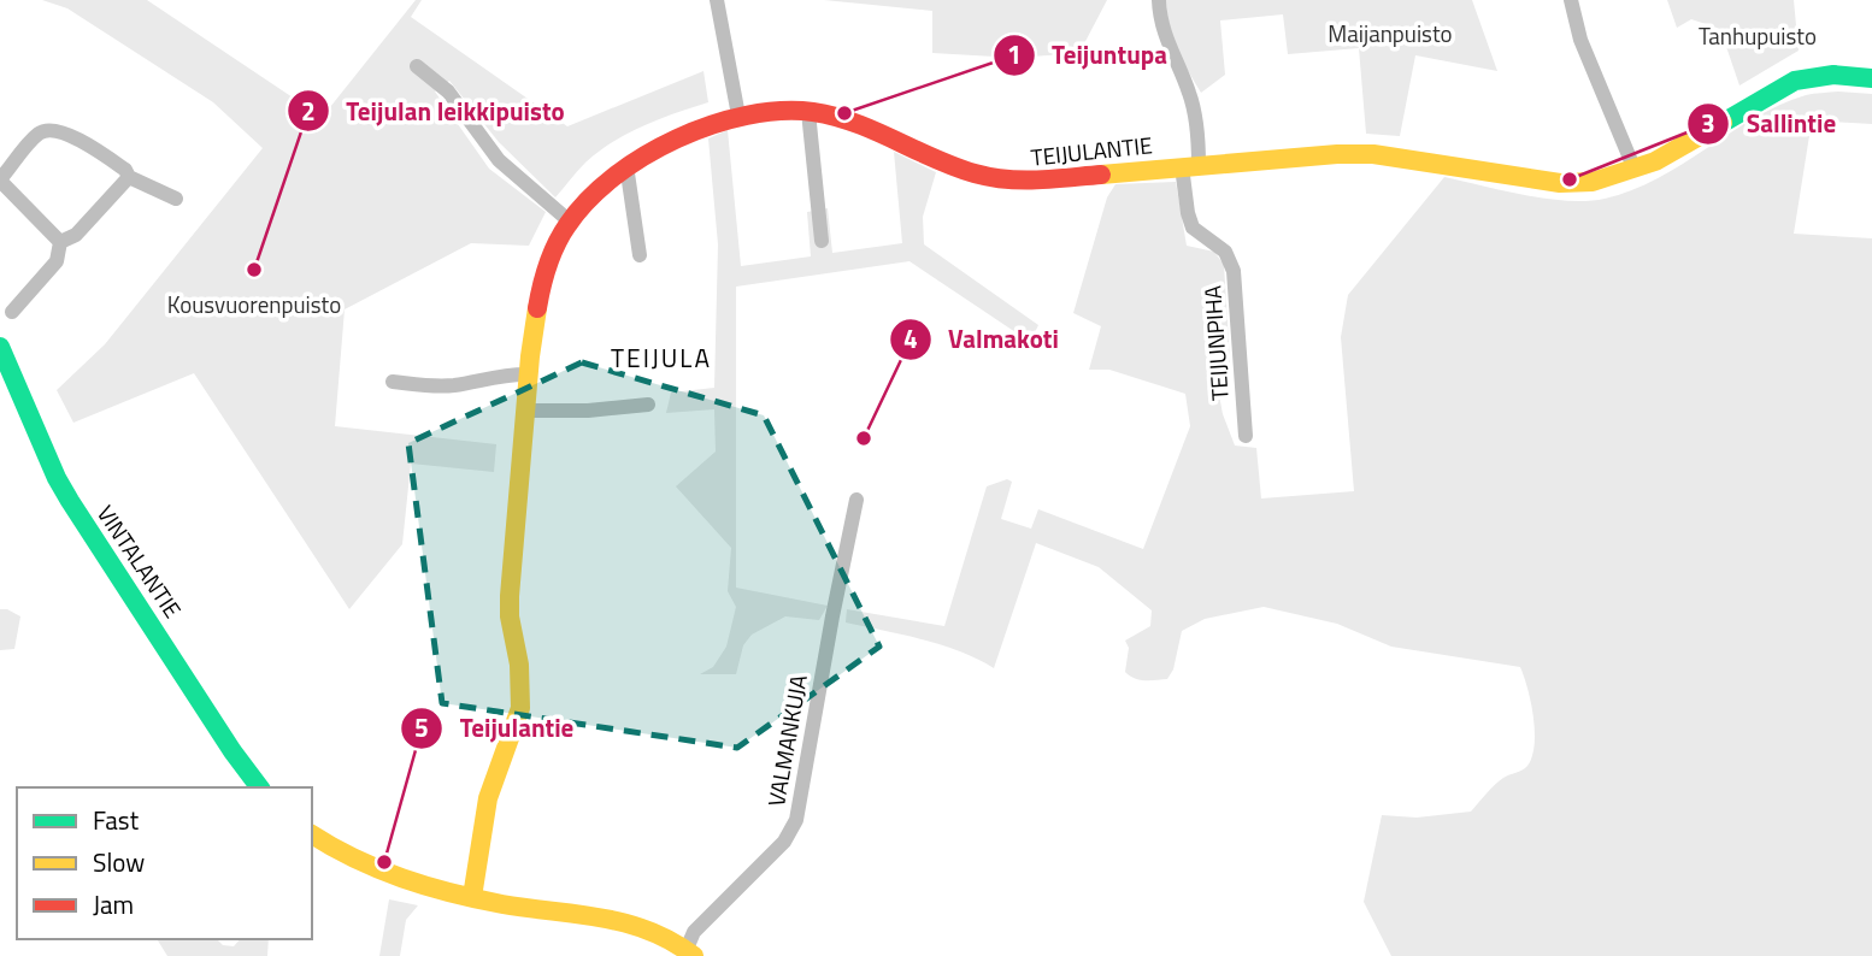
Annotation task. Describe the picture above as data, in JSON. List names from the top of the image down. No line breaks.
{"streets":{"street":["TEIJULANTIE","TEIJUNPIHA","VINTALANTIE","VALMANKUJA"]},"crossings":[["TEIJULANTIE","TEIJUNPIHA"]],"districts":["TEIJULA"],"parks":["Maijanpuisto","Tanhupuisto","Kousvuorenpuisto"],"places":["Teijuntupa","Sallintie","Teijulan leikkipuisto","Valmakoti","Teijulantie"],"legend":["Fast","Slow","Jam"]}
